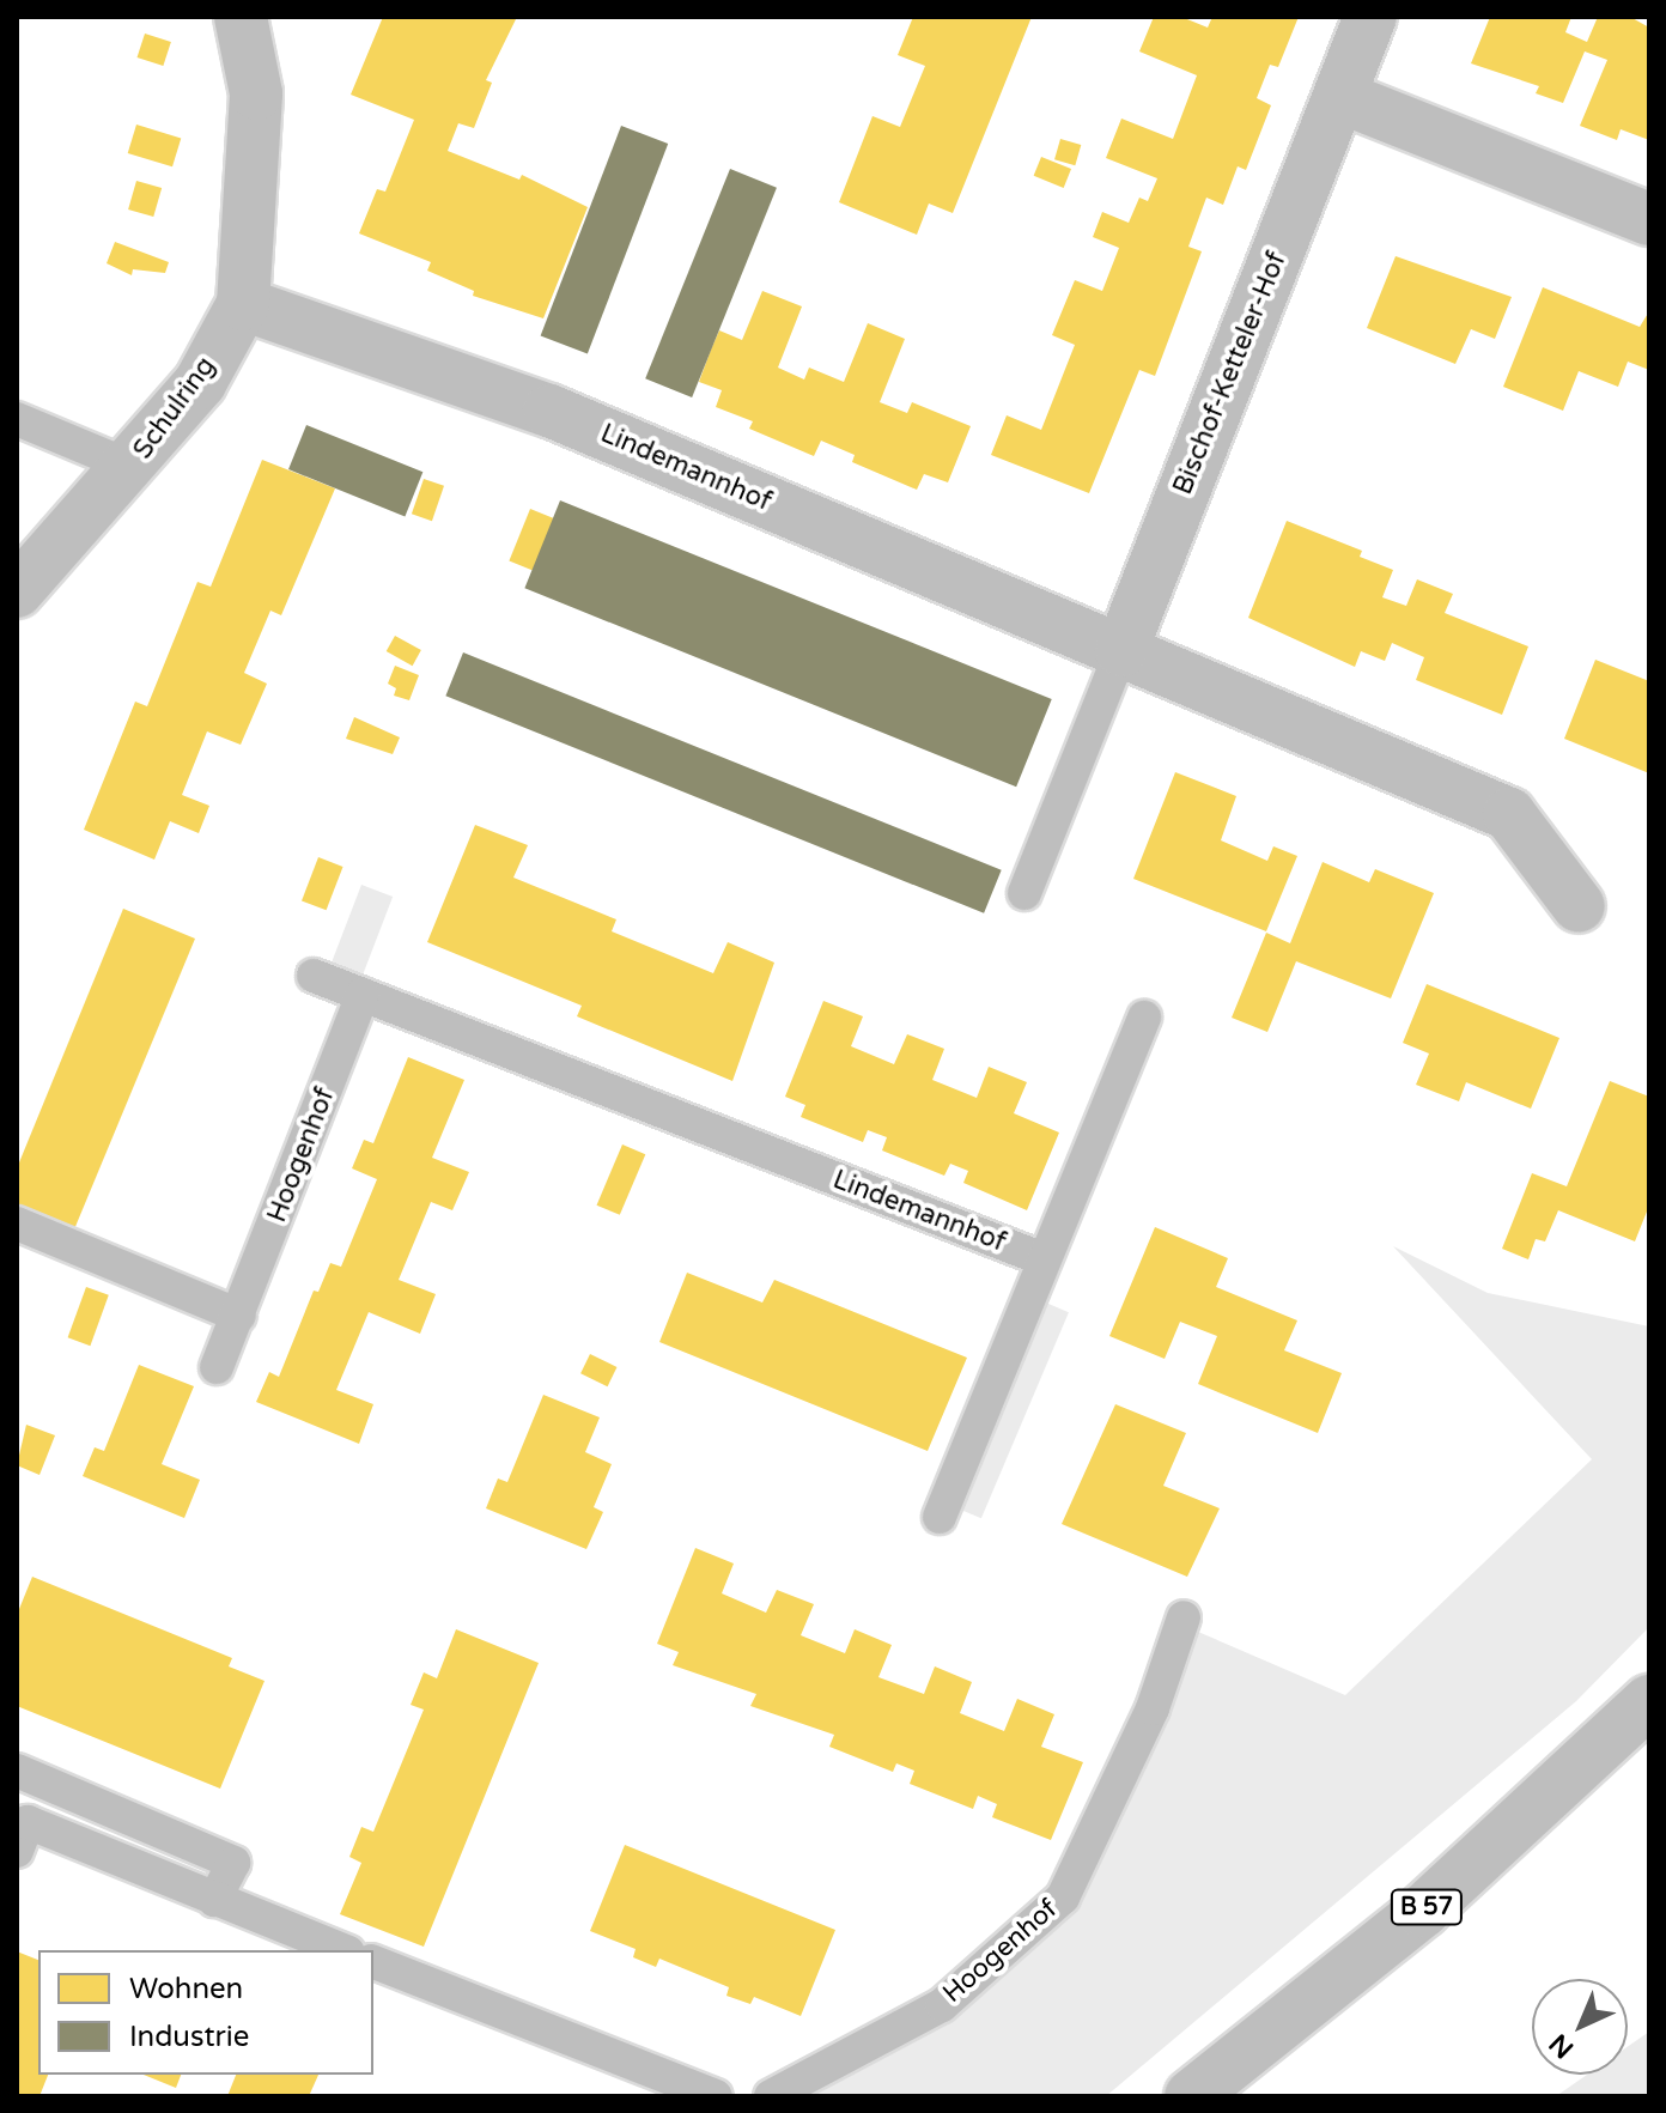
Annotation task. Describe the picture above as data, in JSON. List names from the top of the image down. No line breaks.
{"streets":{"street":["Bischof-Ketteler-Hof","Schulring","Lindemannhof","B 57"],"lane":["Hoogenhof"]},"crossings":[["Bischof-Ketteler-Hof","Lindemannhof"],["Schulring","Lindemannhof"],["Lindemannhof","Hoogenhof"]],"legend":["Wohnen","Industrie"],"north":"bottom left"}
